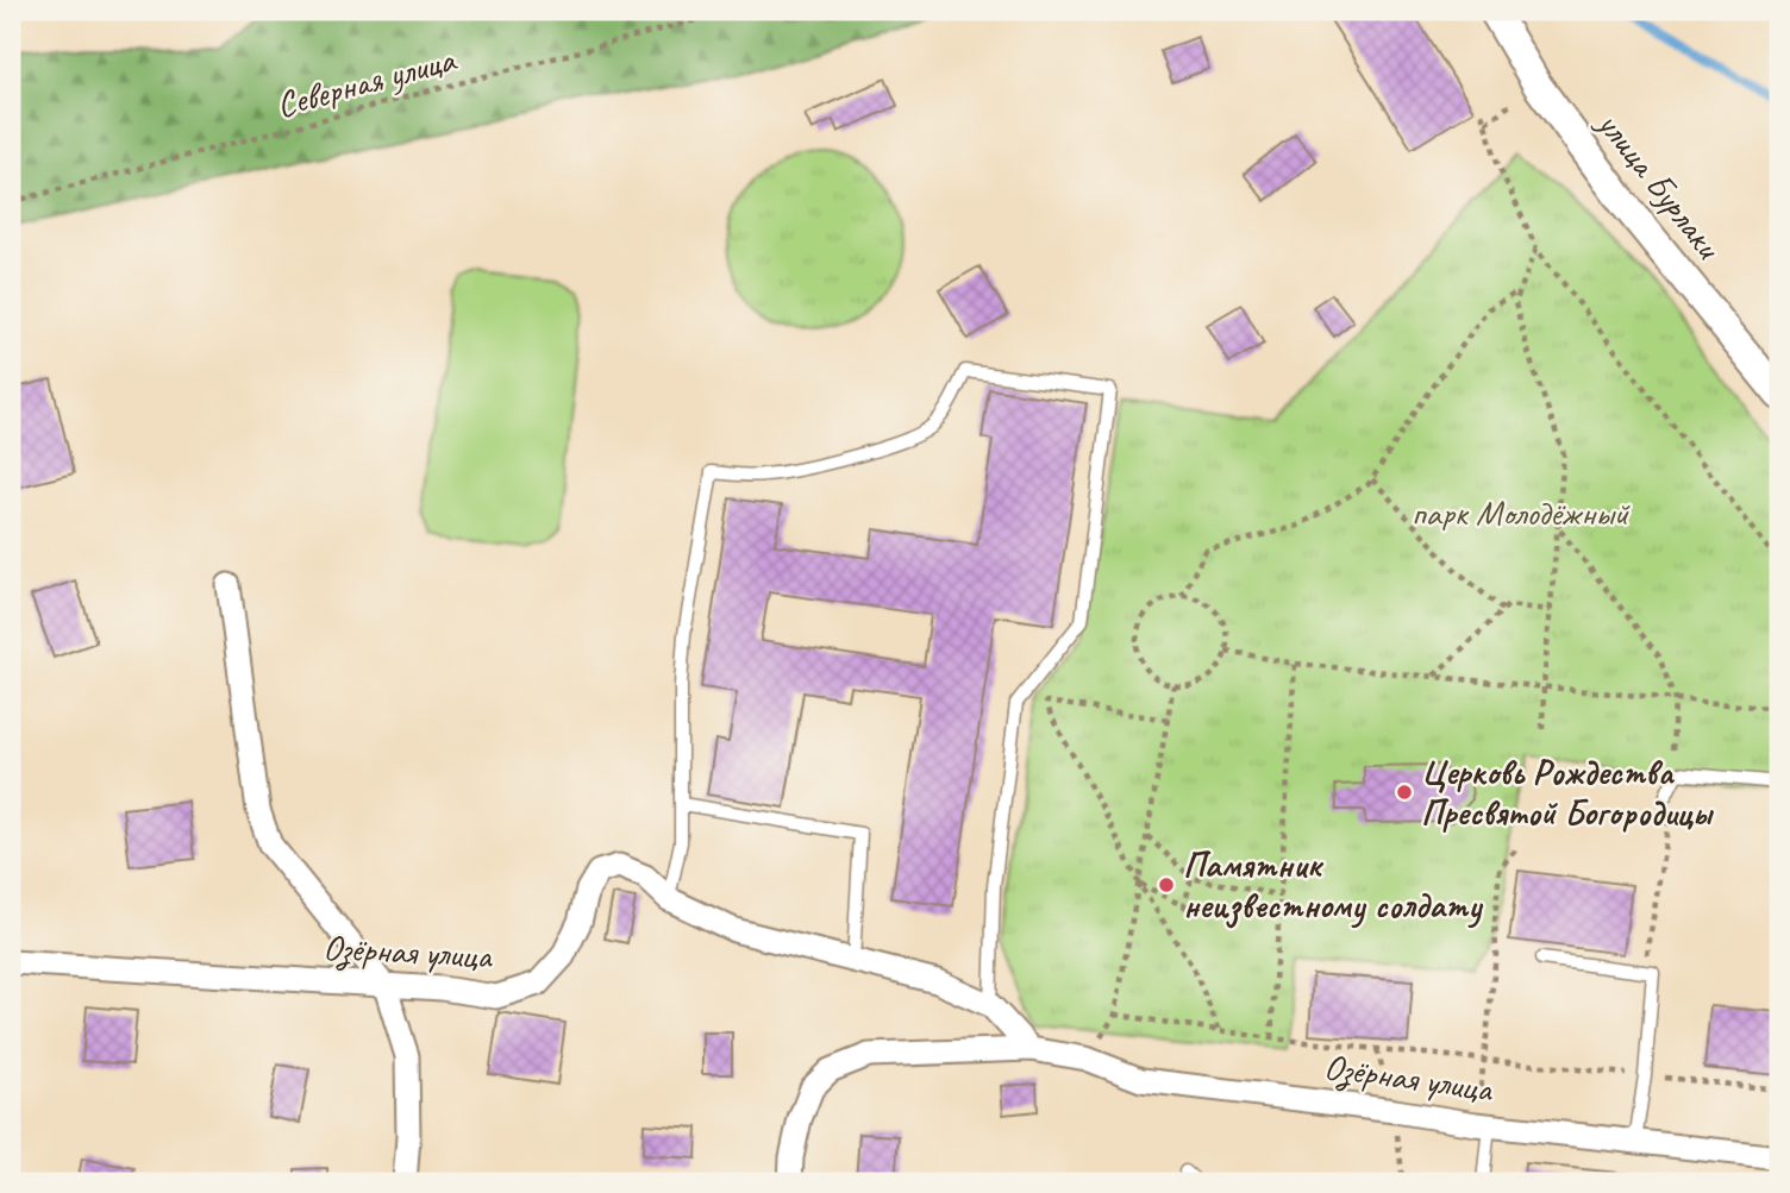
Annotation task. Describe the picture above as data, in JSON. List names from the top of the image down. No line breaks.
{"streets":{"street":["улица Бурлаки","Озёрная улица"],"path":["Северная улица"]},"parks":["парк Молодёжный"],"places":["Церковь Рождества Пресвятой Богородицы","Памятник неизвестному солдату"]}
